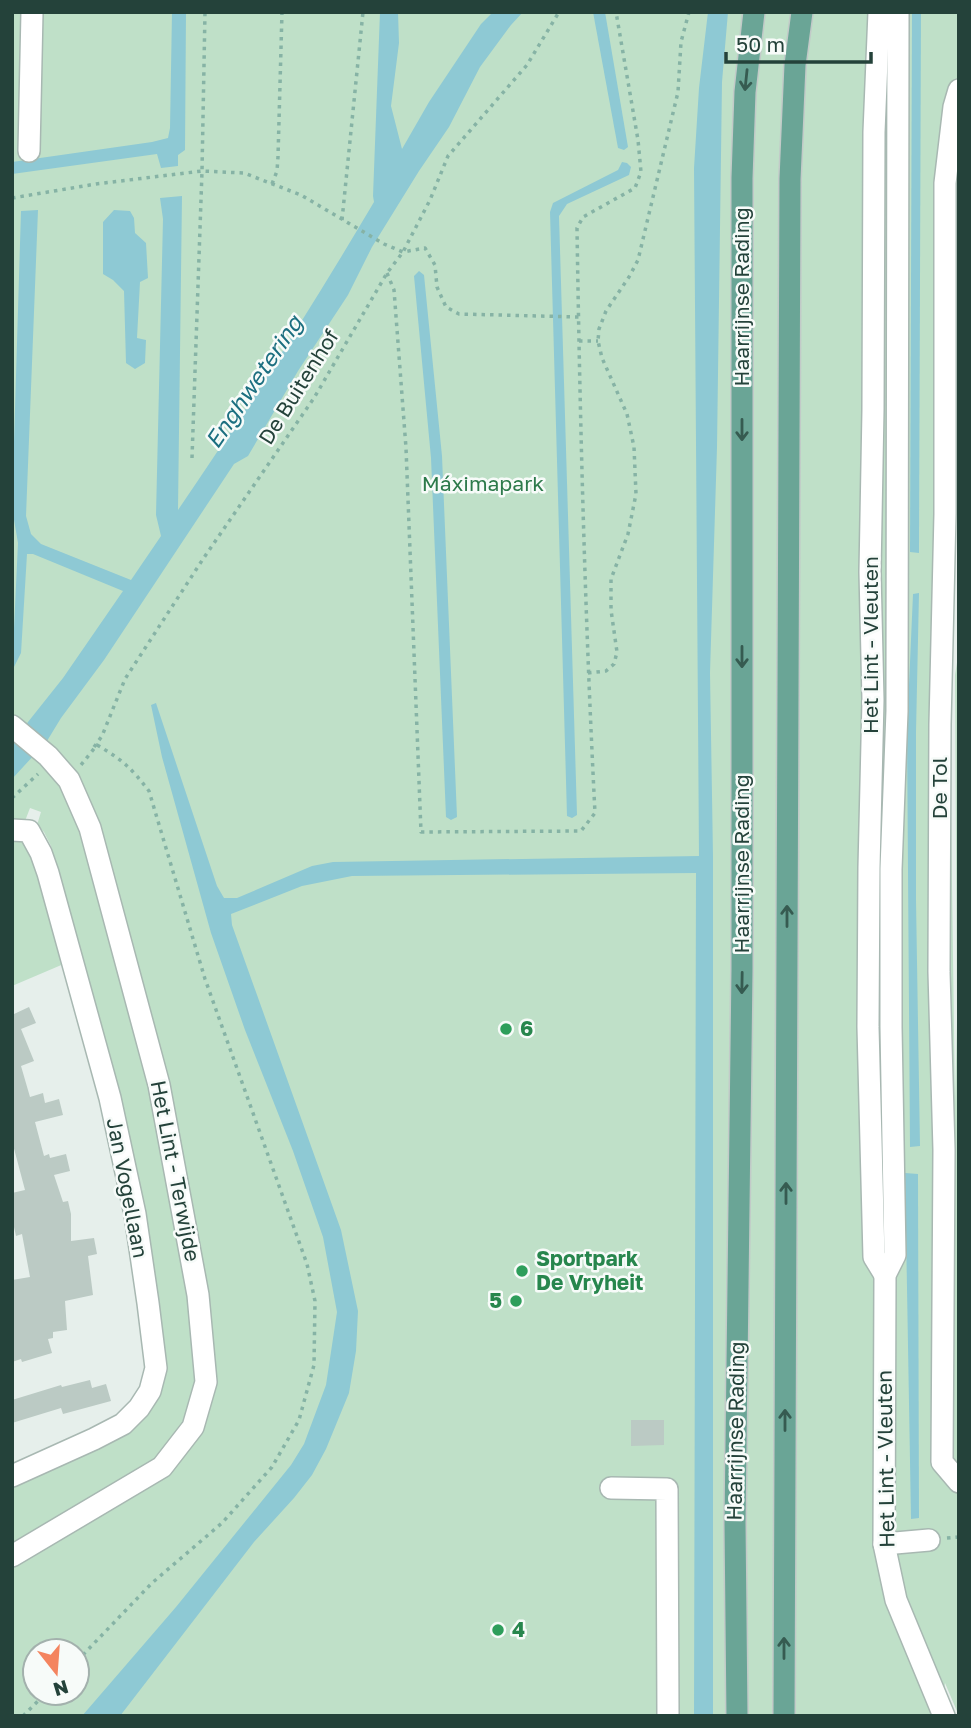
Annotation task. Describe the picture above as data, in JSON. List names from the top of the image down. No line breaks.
{"streets":{"main road":["Haarrijnse Rading"],"street":["Het Lint - Vleuten","De Tol","Het Lint - Terwijde","Jan Vogellaan"],"path":["De Buitenhof"]},"crossings":[["De Buitenhof","Het Lint - Terwijde"]],"water":["Enghwetering"],"parks":["Máximapark"],"places":["6","Sportpark De Vryheit","5","4"],"scale_bar":"50 m","north":"bottom"}
